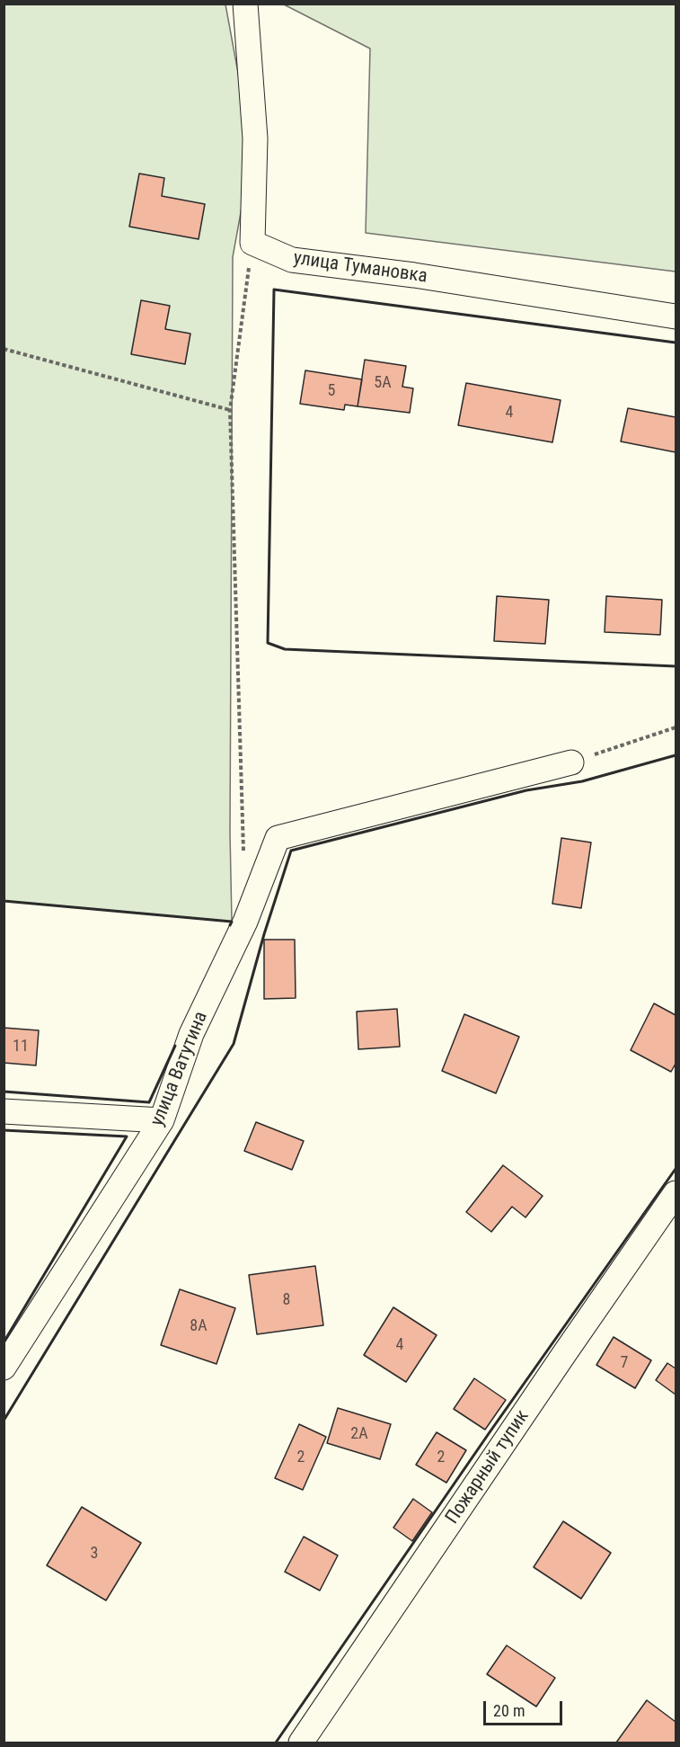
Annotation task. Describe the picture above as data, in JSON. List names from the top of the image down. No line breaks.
{"streets":{"street":["улица Тумановка","улица Ватутина","Пожарный тупик"]},"house_numbers":["5А","5","4","11","8","8А","4","7","2А","2","2","3"],"scale_bar":"20 m"}
